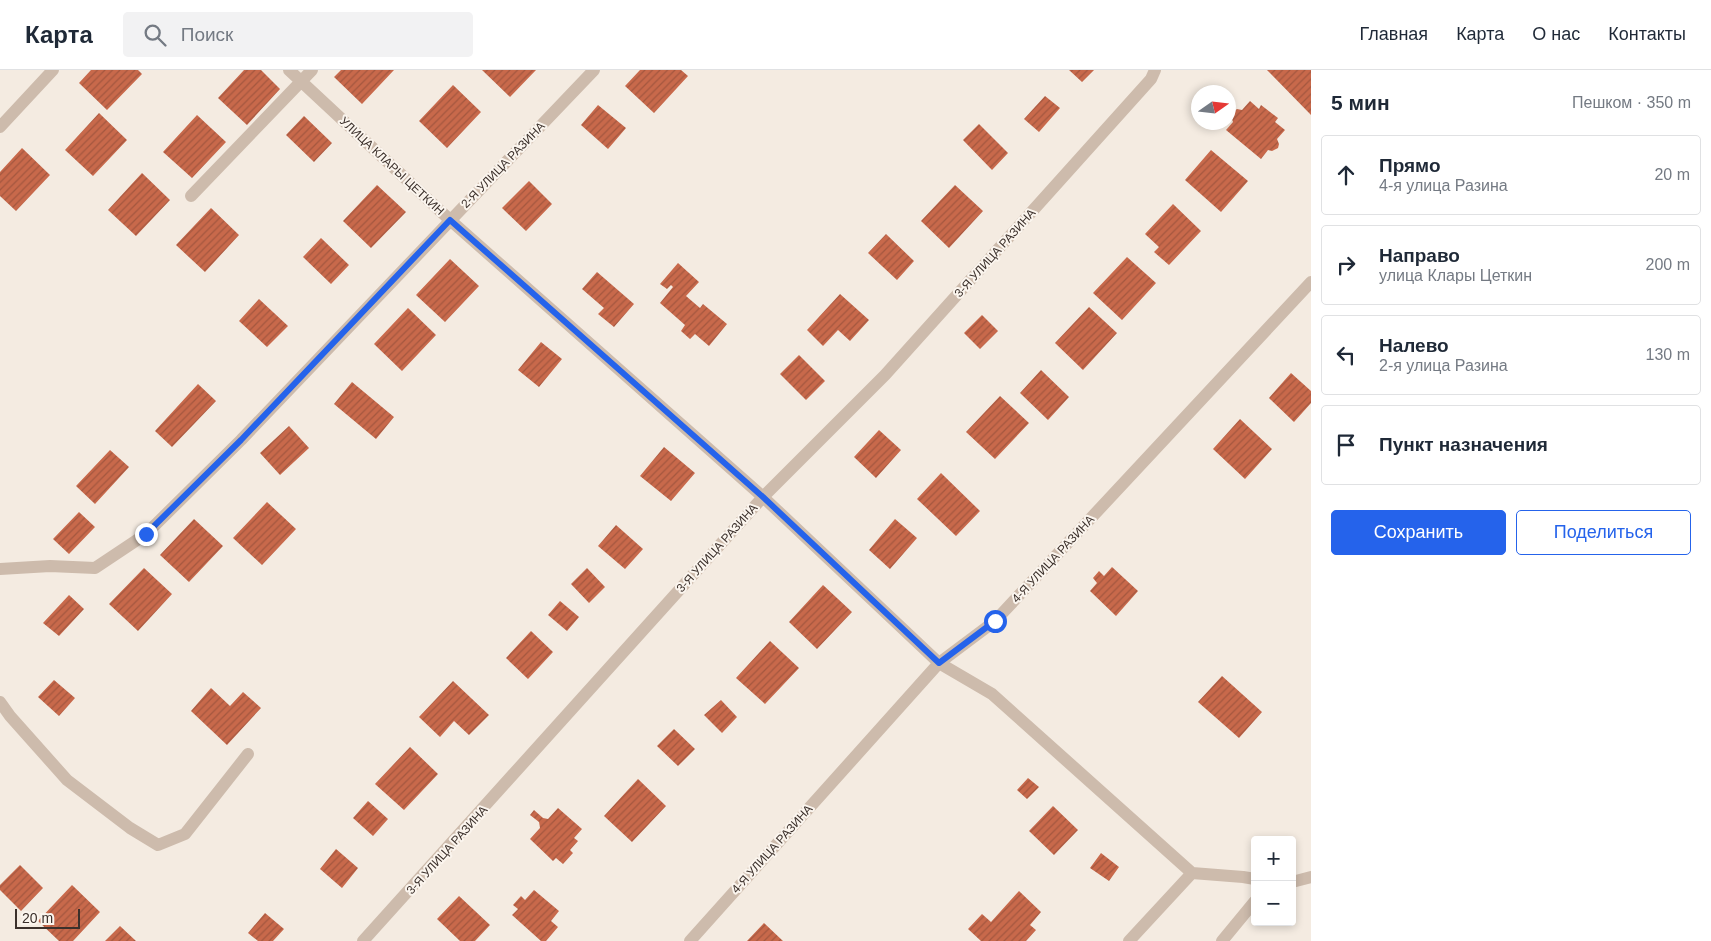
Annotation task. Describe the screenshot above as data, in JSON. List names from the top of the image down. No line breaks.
{"streets":{"street":["2-Я УЛИЦА РАЗИНА","УЛИЦА КЛАРЫ ЦЕТКИН","3-Я УЛИЦА РАЗИНА","4-Я УЛИЦА РАЗИНА"]},"crossings":[["2-Я УЛИЦА РАЗИНА","УЛИЦА КЛАРЫ ЦЕТКИН"],["УЛИЦА КЛАРЫ ЦЕТКИН","3-Я УЛИЦА РАЗИНА"],["УЛИЦА КЛАРЫ ЦЕТКИН","4-Я УЛИЦА РАЗИНА"]],"scale_bar":"20 m","north":"right","page":{"header":"Карта","search":"Поиск","nav":["Главная","Карта","О нас","Контакты"],"heading":["5 мин","Пешком · 350 m"],"list":[["Прямо","4-я улица Разина","20 m"],["Направо","улица Клары Цеткин","200 m"],["Налево","2-я улица Разина","130 m"],"Пункт назначения"],"buttons":["Сохранить","Поделиться"],"map_buttons":["+","−"],"scale":"20 m"}}
